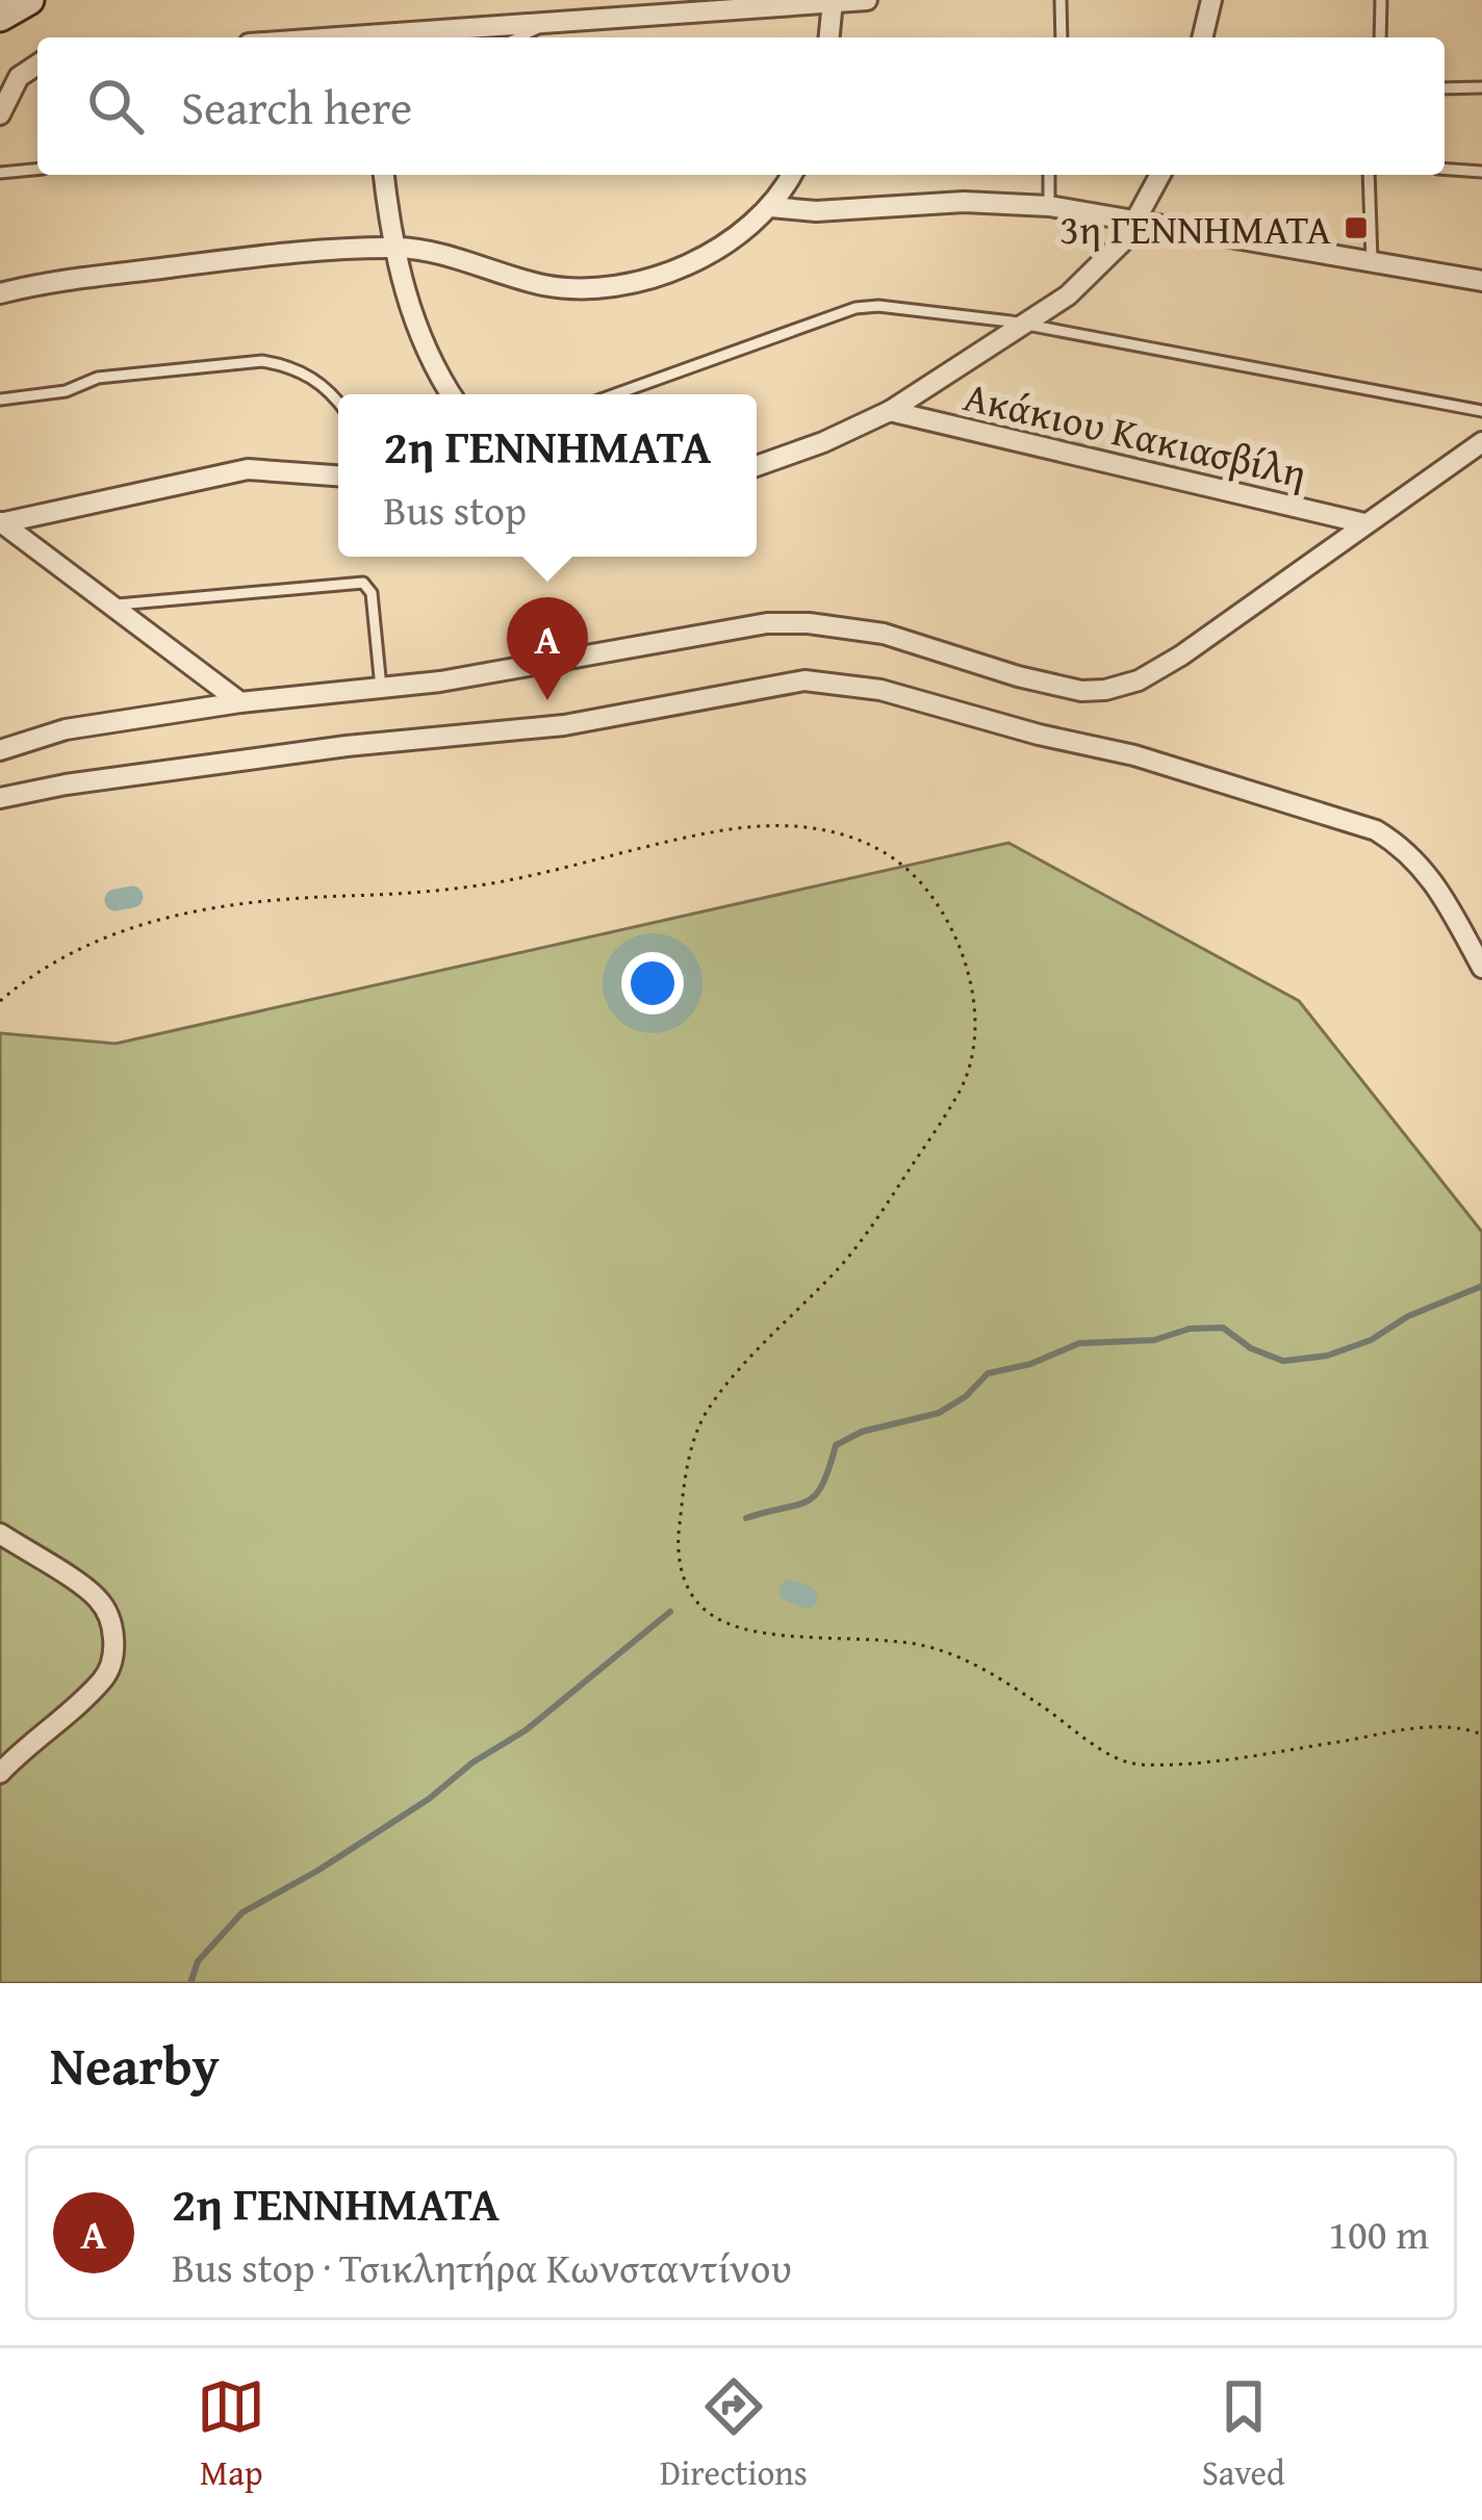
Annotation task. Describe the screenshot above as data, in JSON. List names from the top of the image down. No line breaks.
{"streets":{"street":["Ακάκιου Κακιασβίλη"]},"places":{"transit":["3η ΓΕΝΝΗΜΑΤΑ"]},"page":{"search":"Search here","popup":["2η ΓΕΝΝΗΜΑΤΑ","Bus stop"],"pins":"A","heading":"Nearby","list":[{"mark":"A","name":"2η ΓΕΝΝΗΜΑΤΑ","note":"Bus stop · Τσικλητήρα Κωνσταντίνου","value":"100 m"}],"nav":["Map","Directions","Saved"]}}
